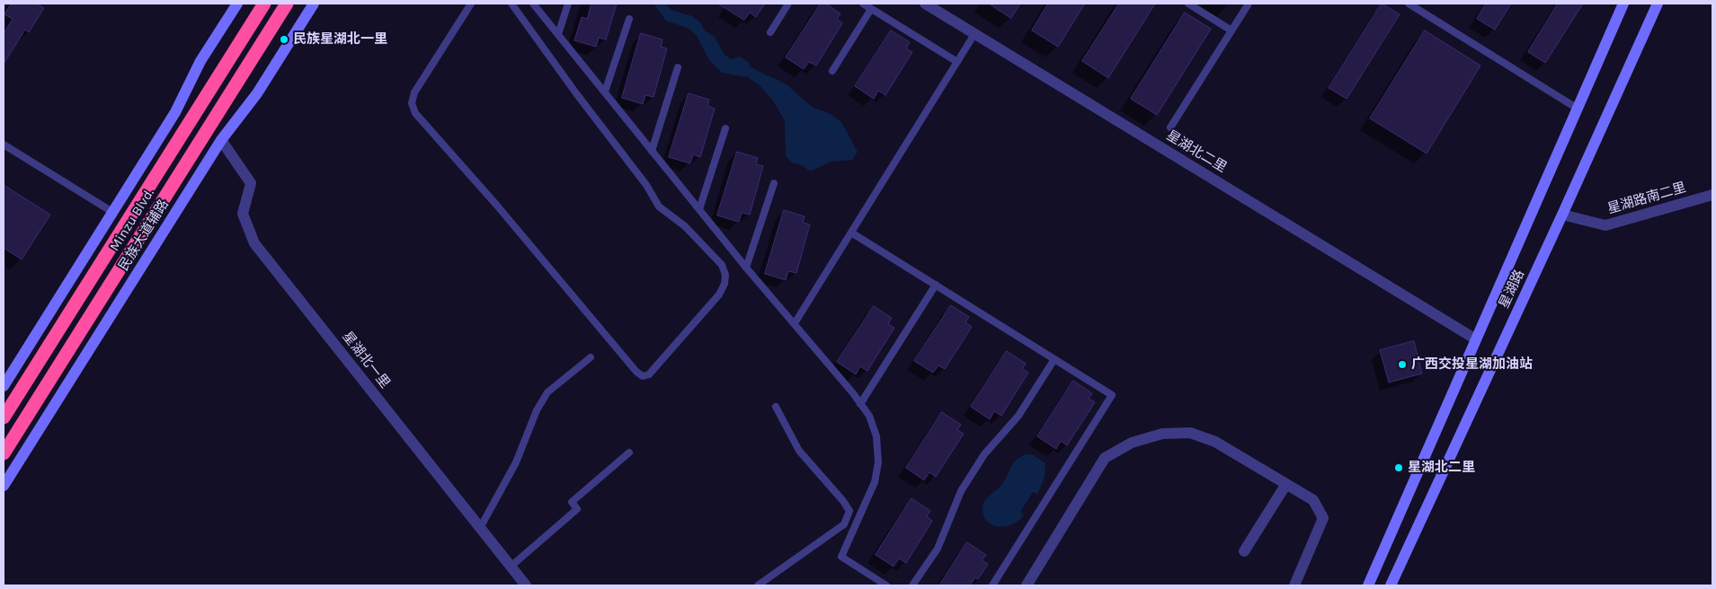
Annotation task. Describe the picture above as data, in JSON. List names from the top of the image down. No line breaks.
{"streets":{"highway":["Minzu Blvd."],"main road":["民族大道辅路","星湖路"],"street":["星湖北二里","星湖路南二里","星湖北一里"]},"crossings":[["星湖北二里","星湖路"],["星湖路南二里","星湖路"],["民族大道辅路","星湖北一里"]],"places":["民族星湖北一里","广西交投星湖加油站","星湖北二里"]}
